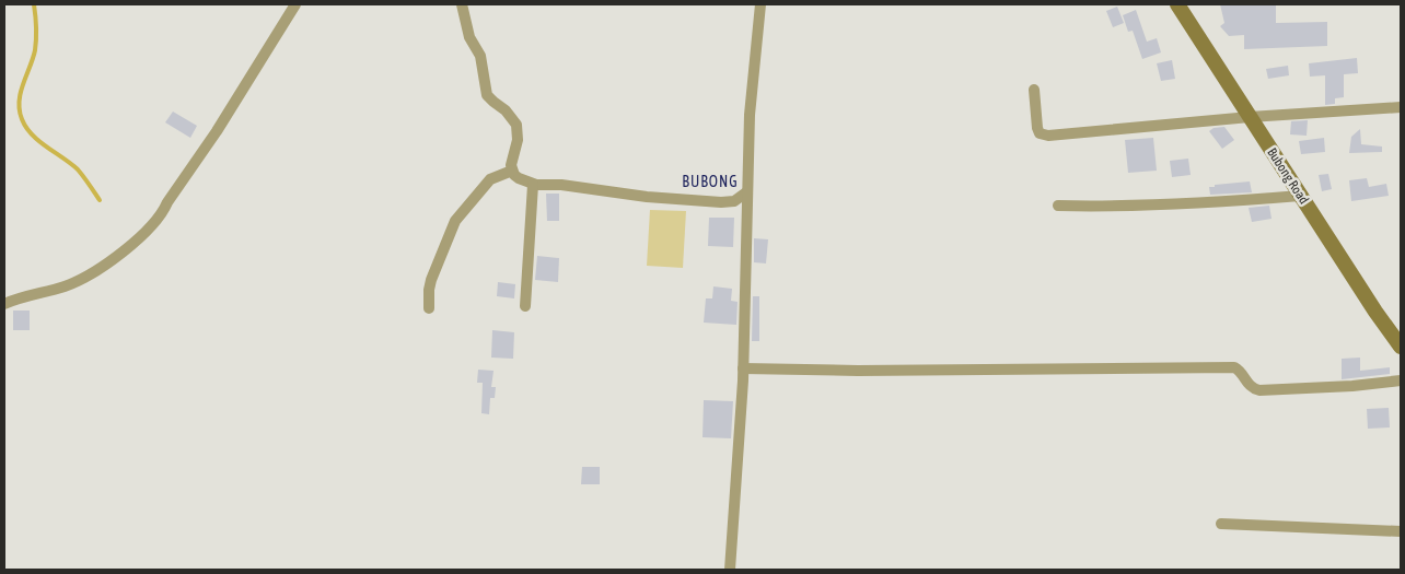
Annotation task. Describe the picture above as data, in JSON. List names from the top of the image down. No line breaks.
{"streets":{"main road":["Bubong Road"]},"districts":["BUBONG"]}
